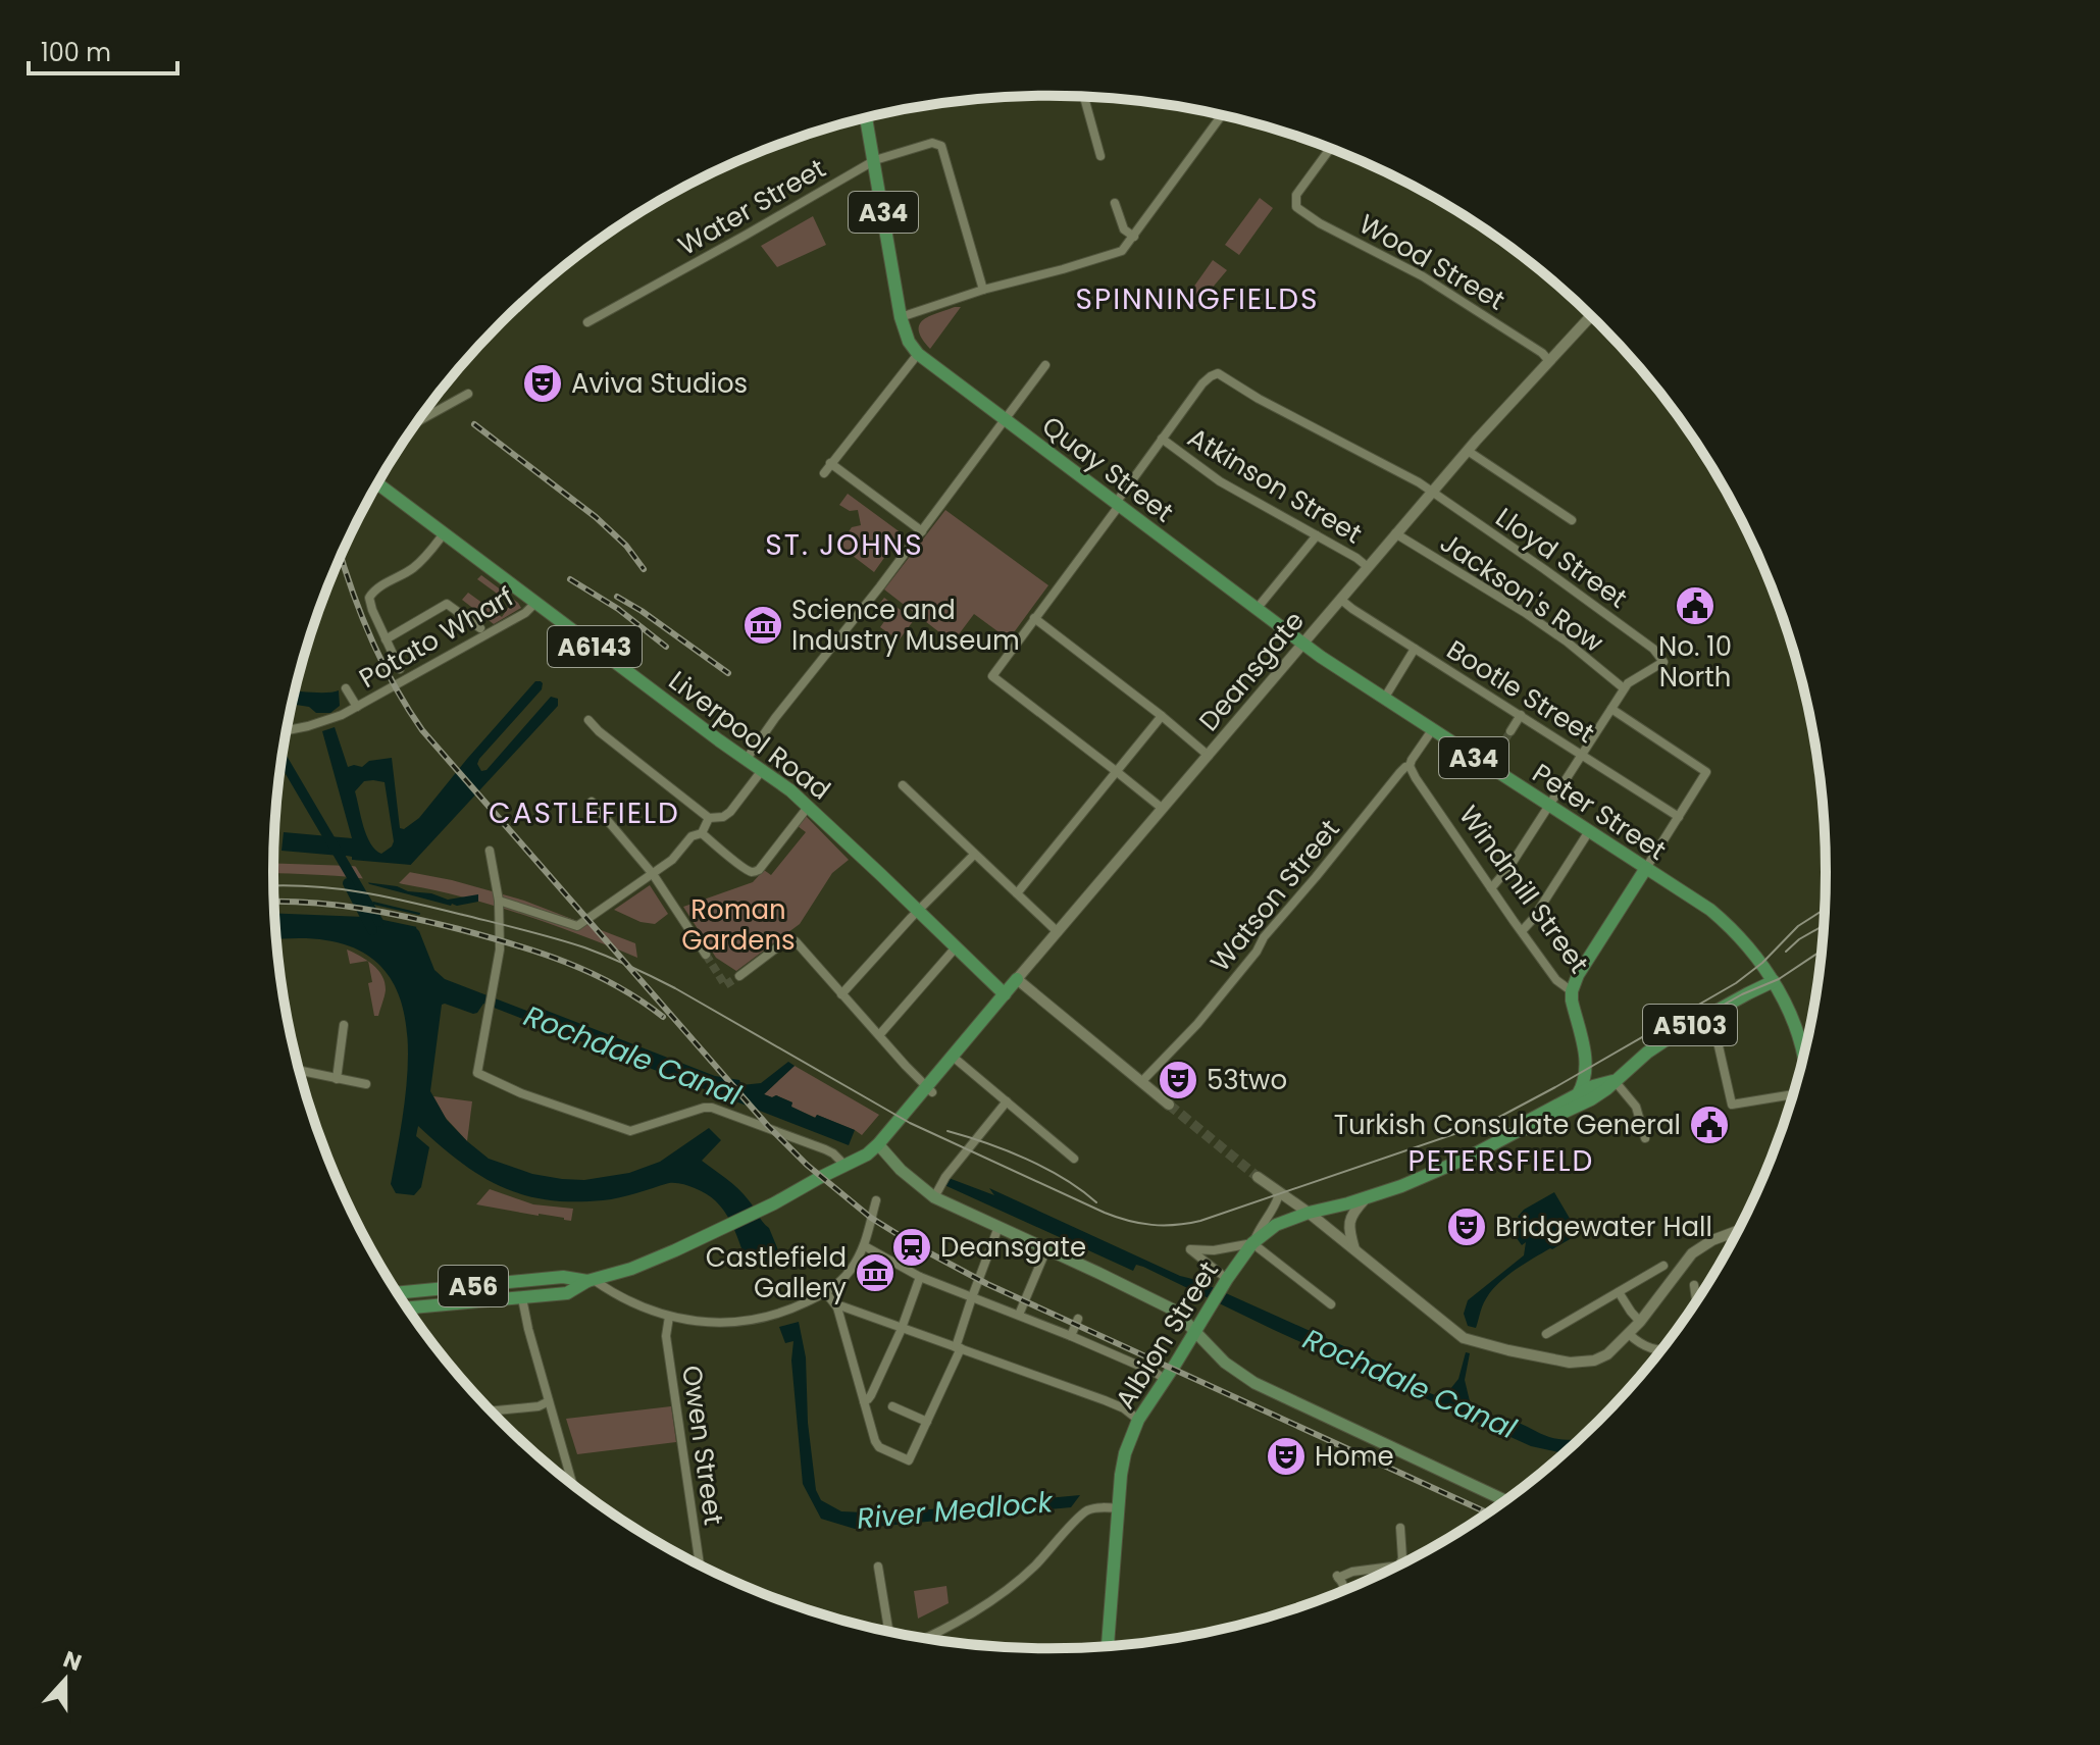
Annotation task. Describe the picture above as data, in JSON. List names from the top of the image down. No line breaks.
{"streets":{"main road":["A34","Quay Street","A6143","Deansgate","Liverpool Road","Peter Street","Windmill Street","A5103","A56","Albion Street"],"street":["Water Street","Wood Street","Atkinson Street","Lloyd Street","Jackson's Row","Potato Wharf","Bootle Street","Watson Street","Owen Street"]},"crossings":[["Water Street","A34"],["A34","Quay Street"],["A34","Peter Street"],["A34","A5103"],["Wood Street","Deansgate"],["Quay Street","Deansgate"],["Quay Street","Peter Street"],["Atkinson Street","Lloyd Street"],["Atkinson Street","Deansgate"],["Lloyd Street","Jackson's Row"],["Lloyd Street","Deansgate"],["Jackson's Row","Deansgate"],["Potato Wharf","Liverpool Road"],["Deansgate","Bootle Street"],["Deansgate","Liverpool Road"],["Deansgate","Peter Street"],["Deansgate","A56"],["Peter Street","Watson Street"],["Peter Street","A5103"],["Windmill Street","Watson Street"],["Windmill Street","A5103"],["A5103","Albion Street"]],"districts":["SPINNINGFIELDS","ST. JOHNS","CASTLEFIELD","PETERSFIELD"],"water":["Rochdale Canal","River Medlock"],"parks":["Roman Gardens"],"places":{"theatre":["Aviva Studios","53two","Bridgewater Hall","Home"],"public building":["No. 10 North","Turkish Consulate General"],"museum":["Science and Industry Museum","Castlefield Gallery"],"station":["Deansgate"]},"scale_bar":"100 m","north":"top"}
